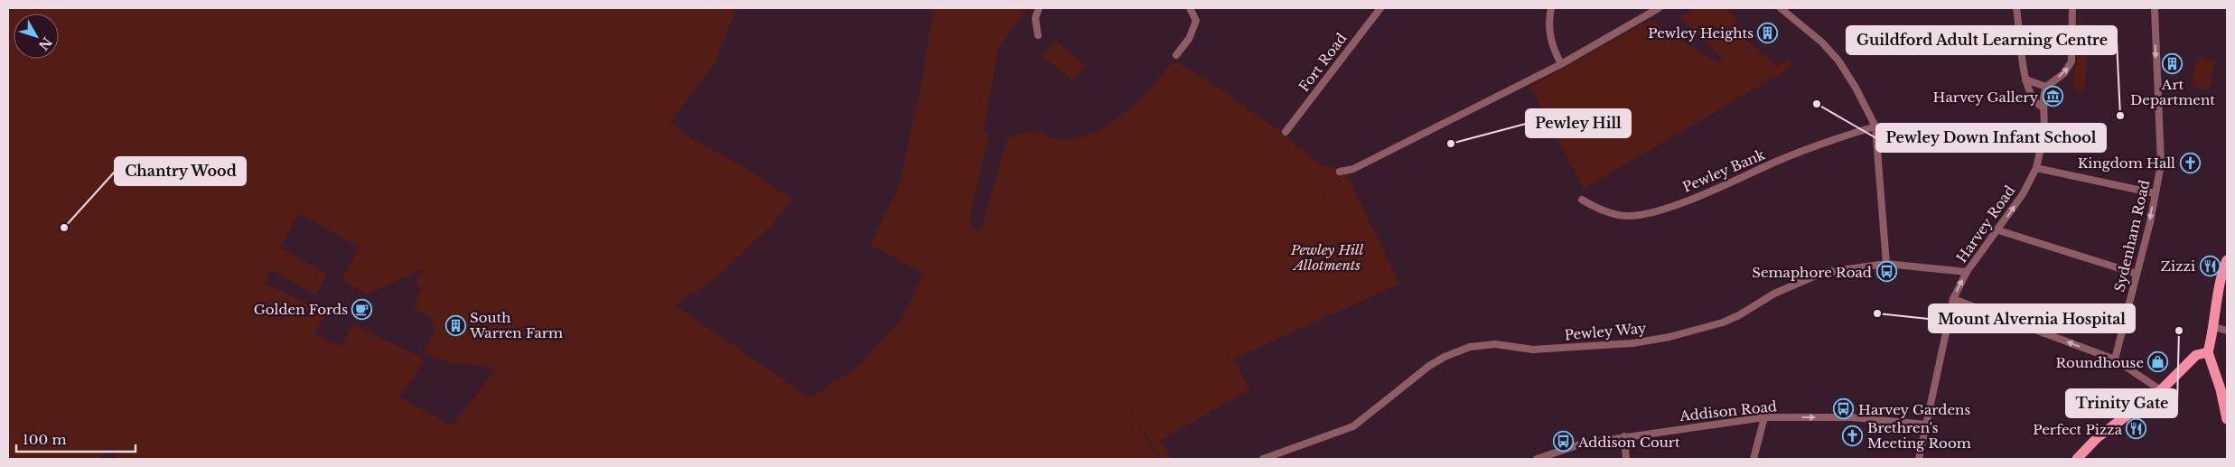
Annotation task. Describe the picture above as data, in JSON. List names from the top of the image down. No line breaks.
{"streets":{"street":["Fort Road","Pewley Bank","Harvey Road","Sydenham Road","Pewley Way","Addison Road"]},"crossings":[["Harvey Road","Pewley Way"],["Harvey Road","Addison Road"]],"one_way":["Sydenham Road","Addison Road"],"parks":["Pewley Hill Allotments"],"places":{"building":["Pewley Heights","Art Department","South Warren Farm"],"museum":["Harvey Gallery"],"other":["Pewley Down Infant School","Guildford Adult Learning Centre","Pewley Hill","Chantry Wood","Mount Alvernia Hospital","Trinity Gate"],"church":["Kingdom Hall","Brethren's Meeting Room"],"restaurant":["Zizzi","Perfect Pizza"],"bus stop":["Semaphore Road","Harvey Gardens","Addison Court"],"cafe":["Golden Fords"],"shop":["Roundhouse"]},"scale_bar":"100 m","north":"bottom right"}
